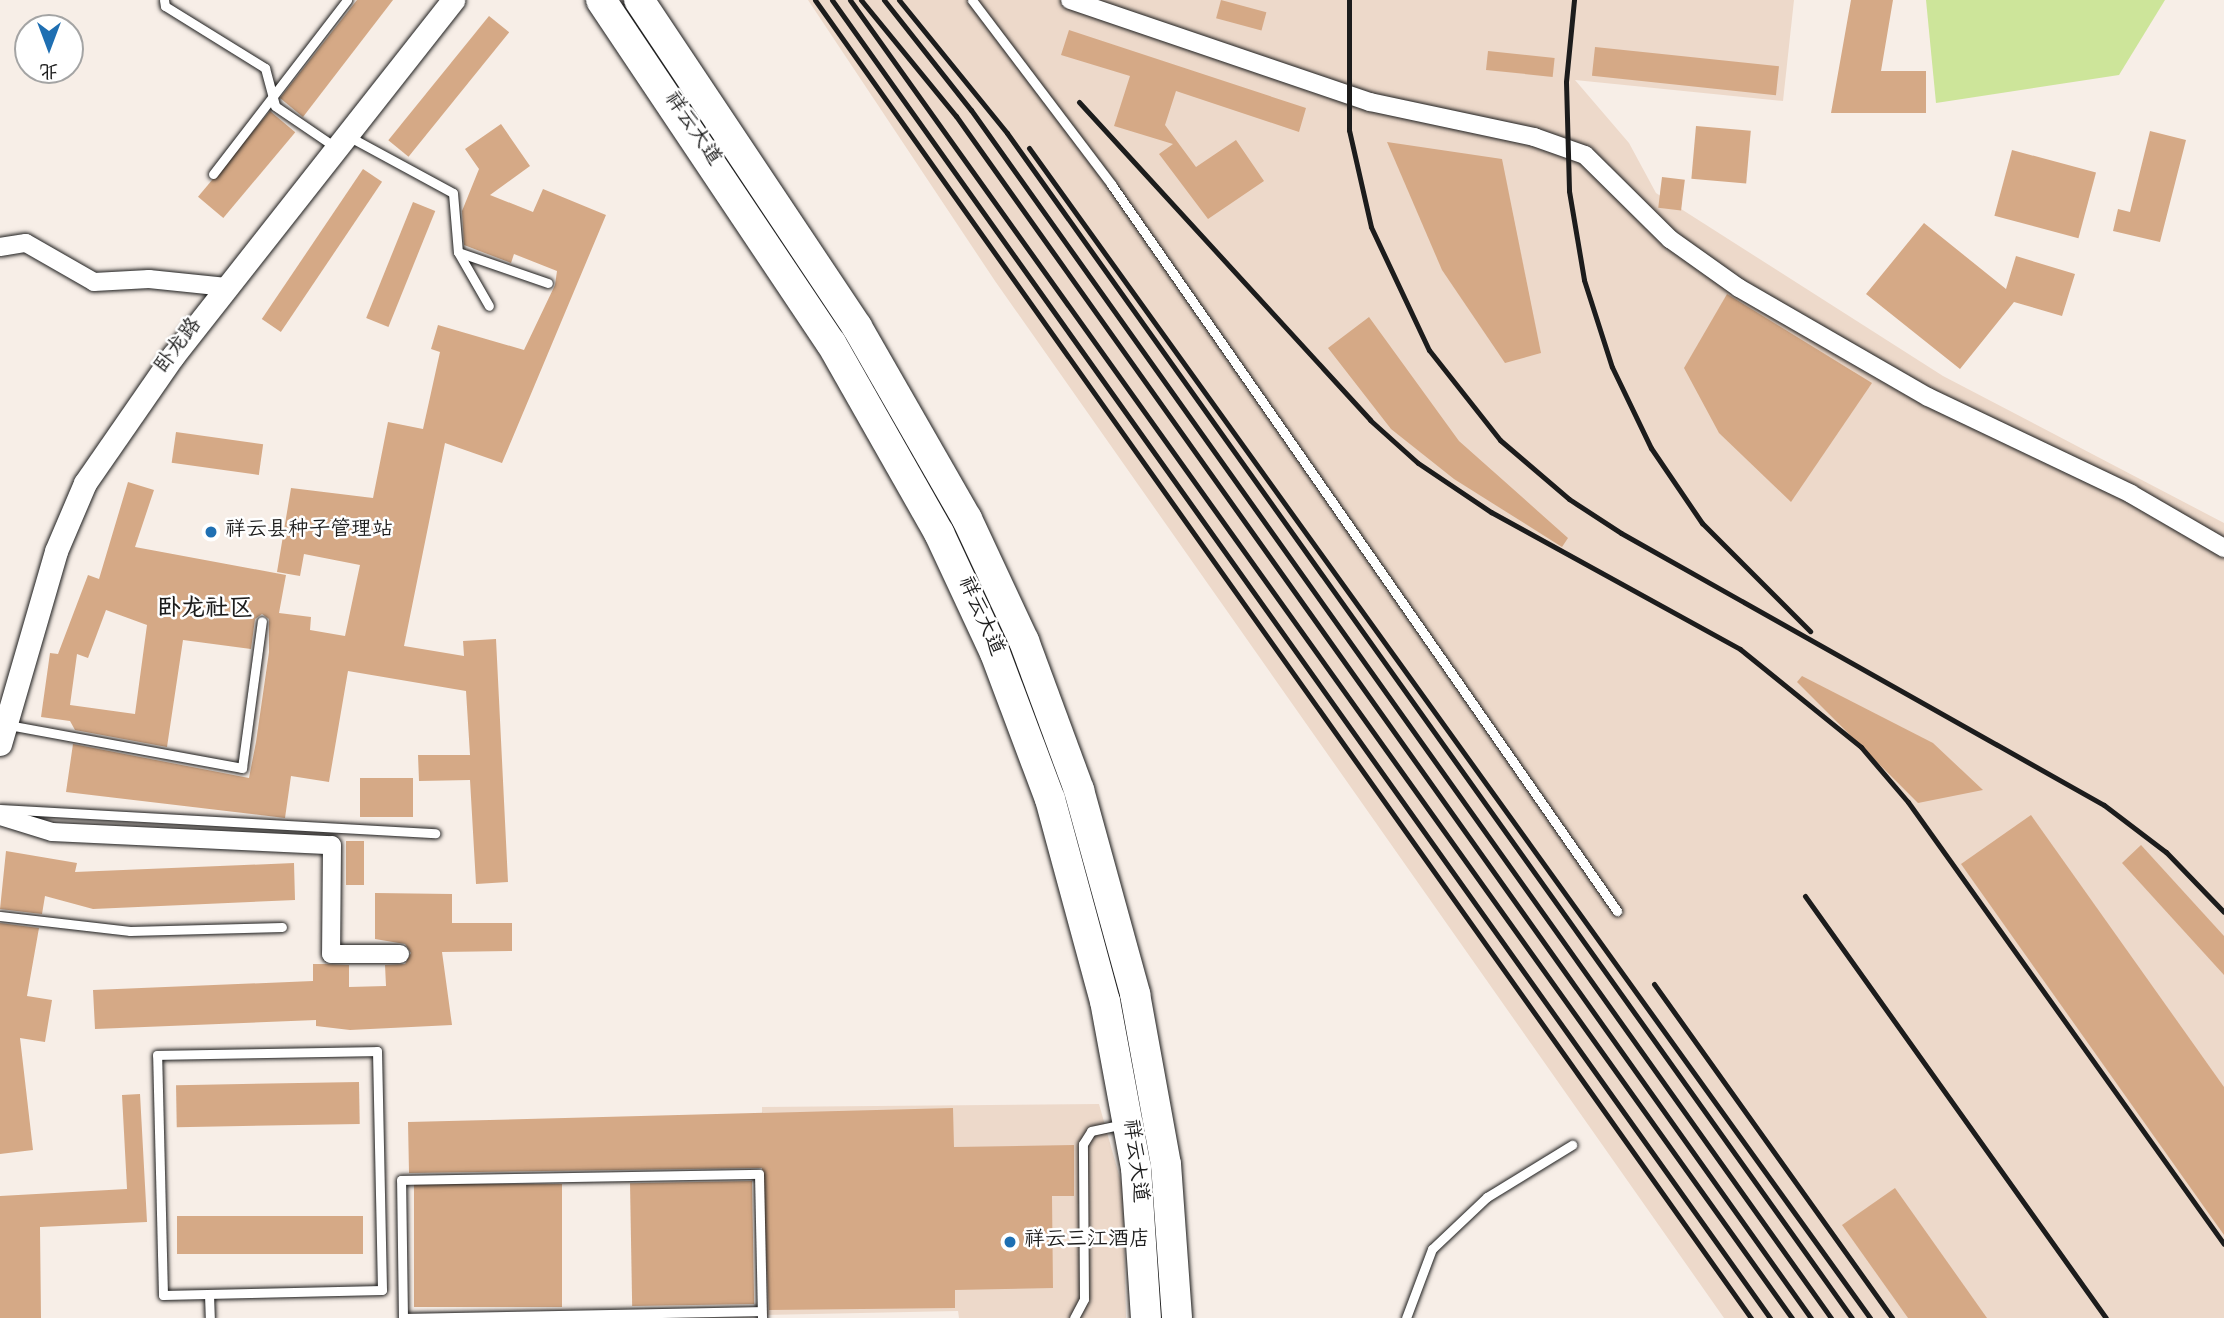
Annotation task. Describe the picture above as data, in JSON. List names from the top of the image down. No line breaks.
{"streets":{"highway":["祥云大道"],"street":["卧龙路"]},"districts":["卧龙社区"],"places":["祥云县种子管理站","祥云三江酒店"],"north":"bottom"}
